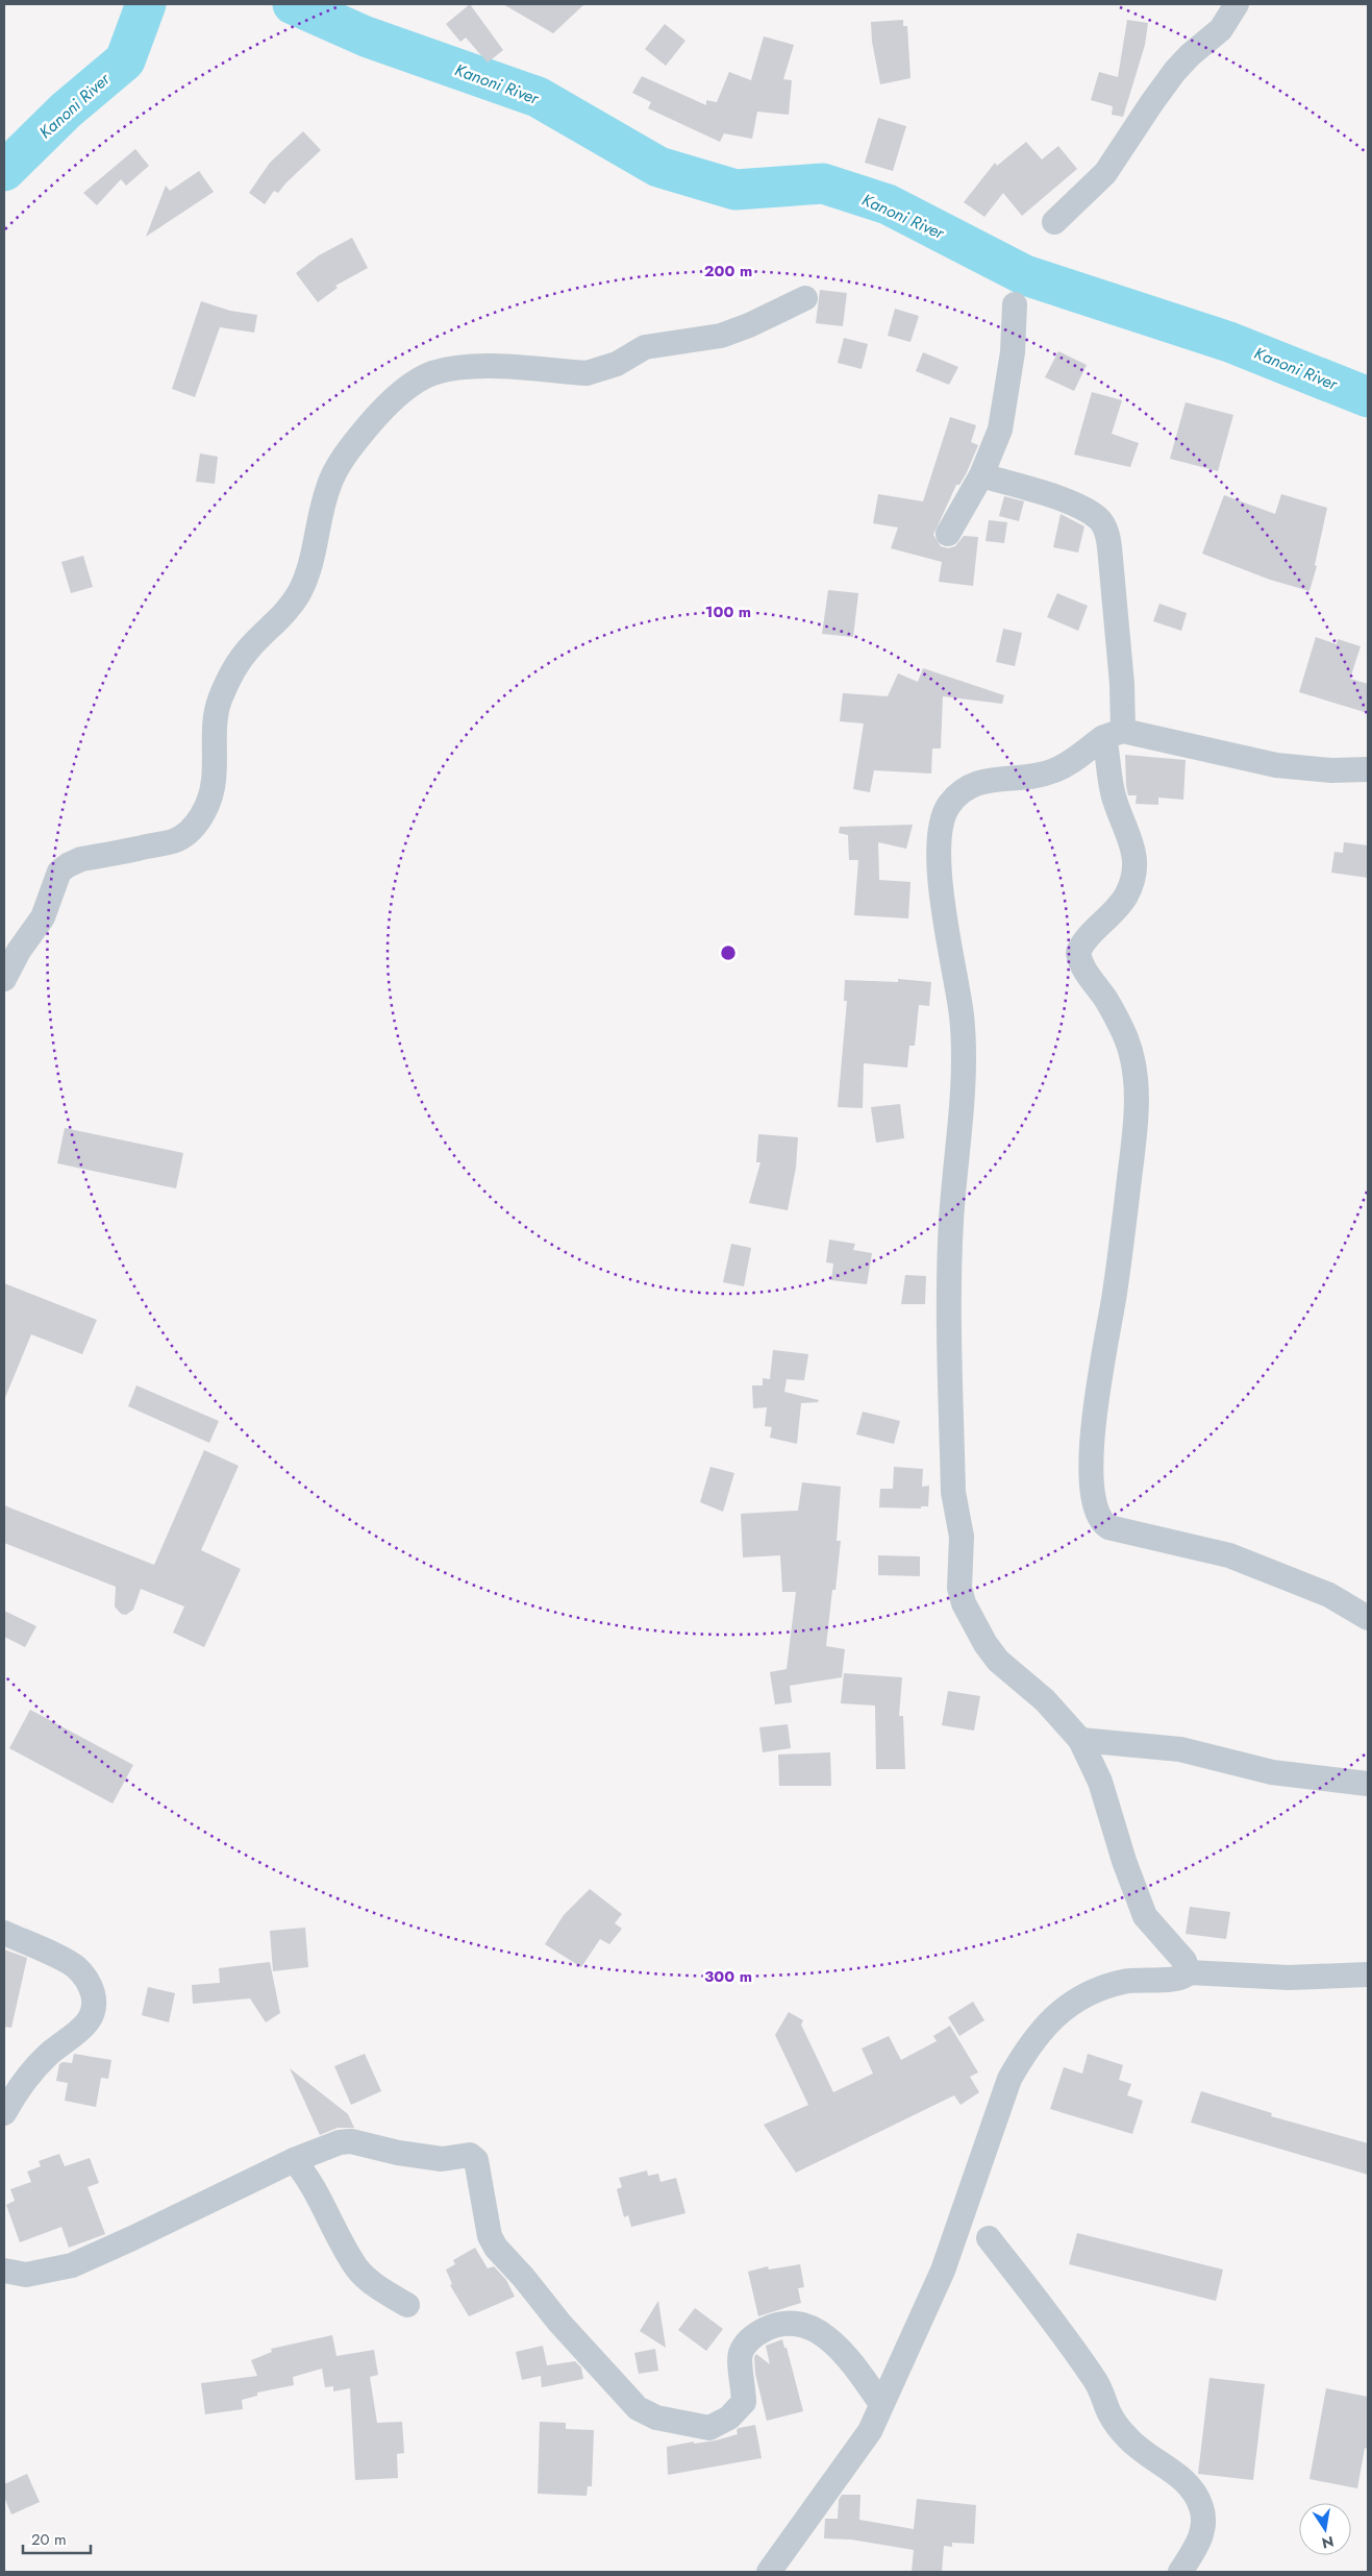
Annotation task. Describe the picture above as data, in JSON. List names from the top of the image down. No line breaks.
{"water":["Kanoni River"],"scale_bar":"20 m","north":"bottom","rings":["200 m","100 m","300 m"]}
